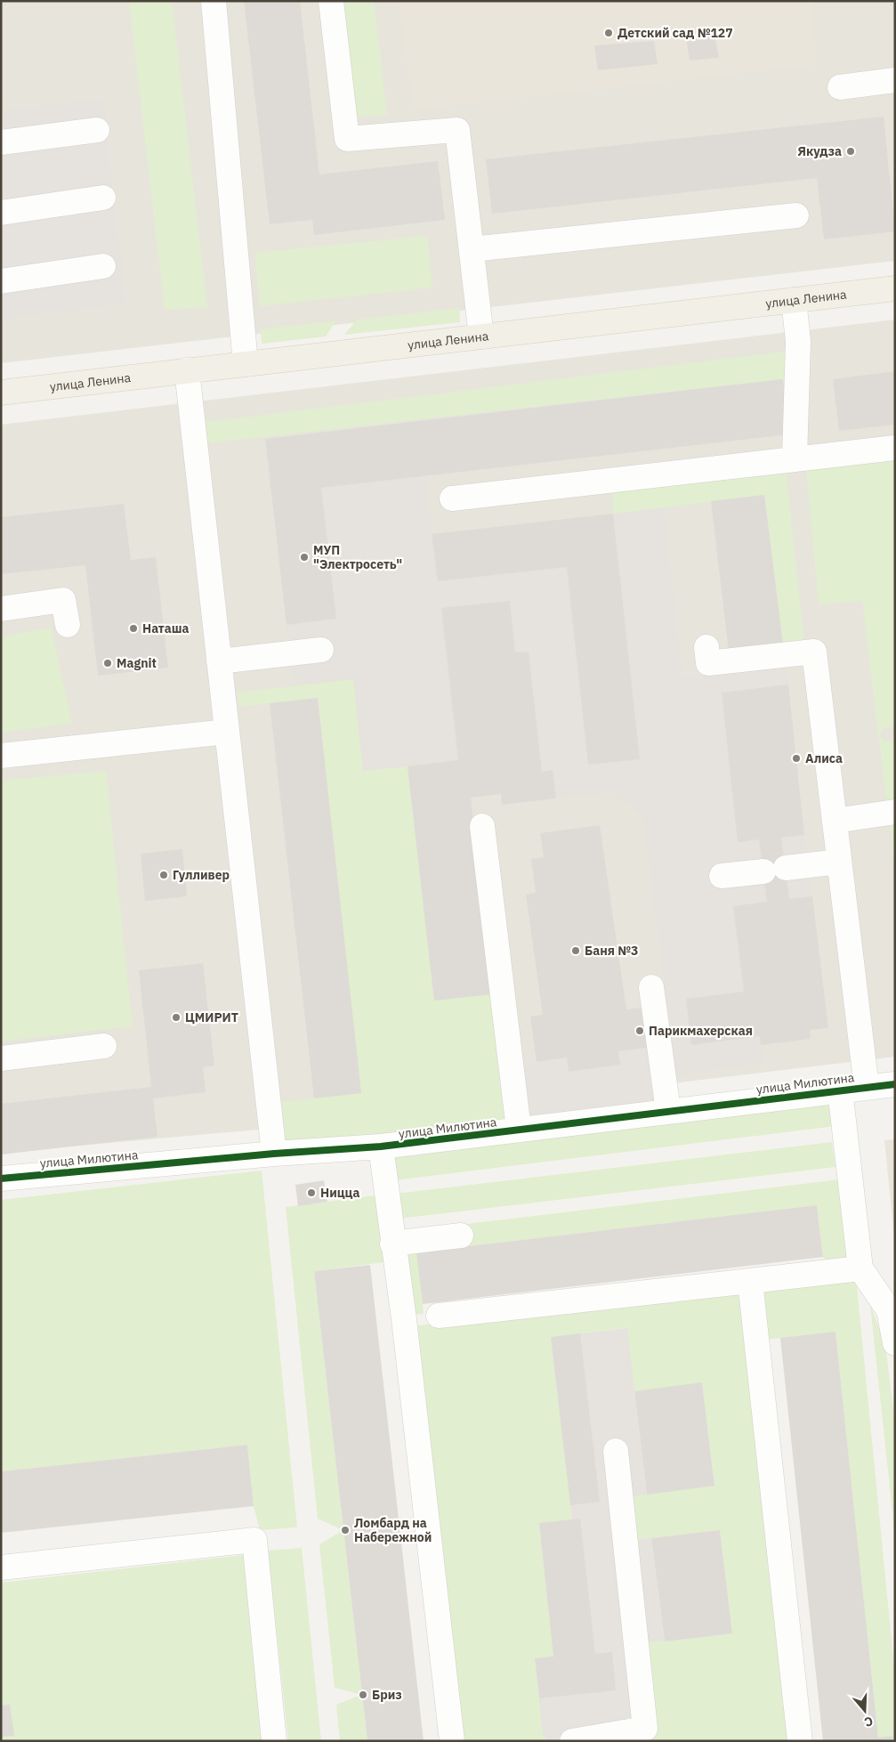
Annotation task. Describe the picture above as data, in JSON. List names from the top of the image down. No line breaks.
{"streets":{"main road":["улица Ленина"],"street":["улица Милютина"]},"places":["Детский сад №127","Якудза","МУП \"Электросеть\"","Наташа","Magnit","Алиса","Гулливер","Баня №3","ЦМИРИТ","Парикмахерская","Ницца","Ломбард на Набережной","Бриз"],"north":"bottom"}
